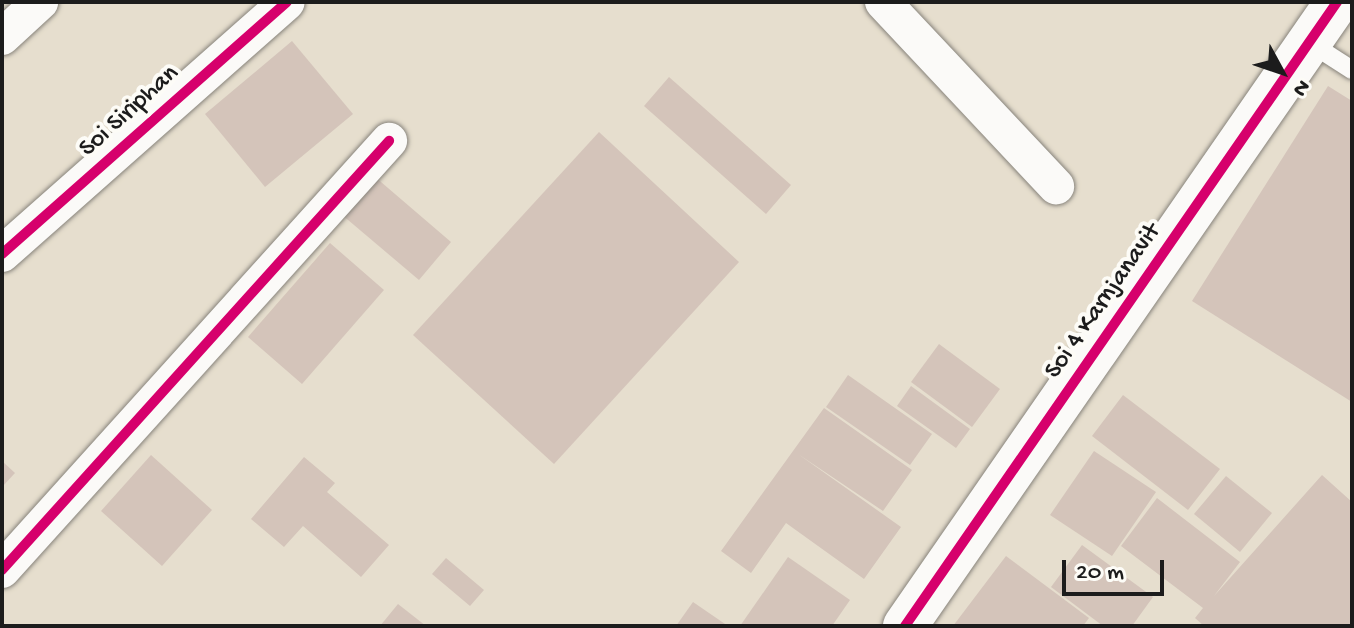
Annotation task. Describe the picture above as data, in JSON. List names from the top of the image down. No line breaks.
{"streets":{"street":["Soi Siriphan","Soi 4 Karnjanavit"]},"scale_bar":"20 m","north":"bottom right"}
